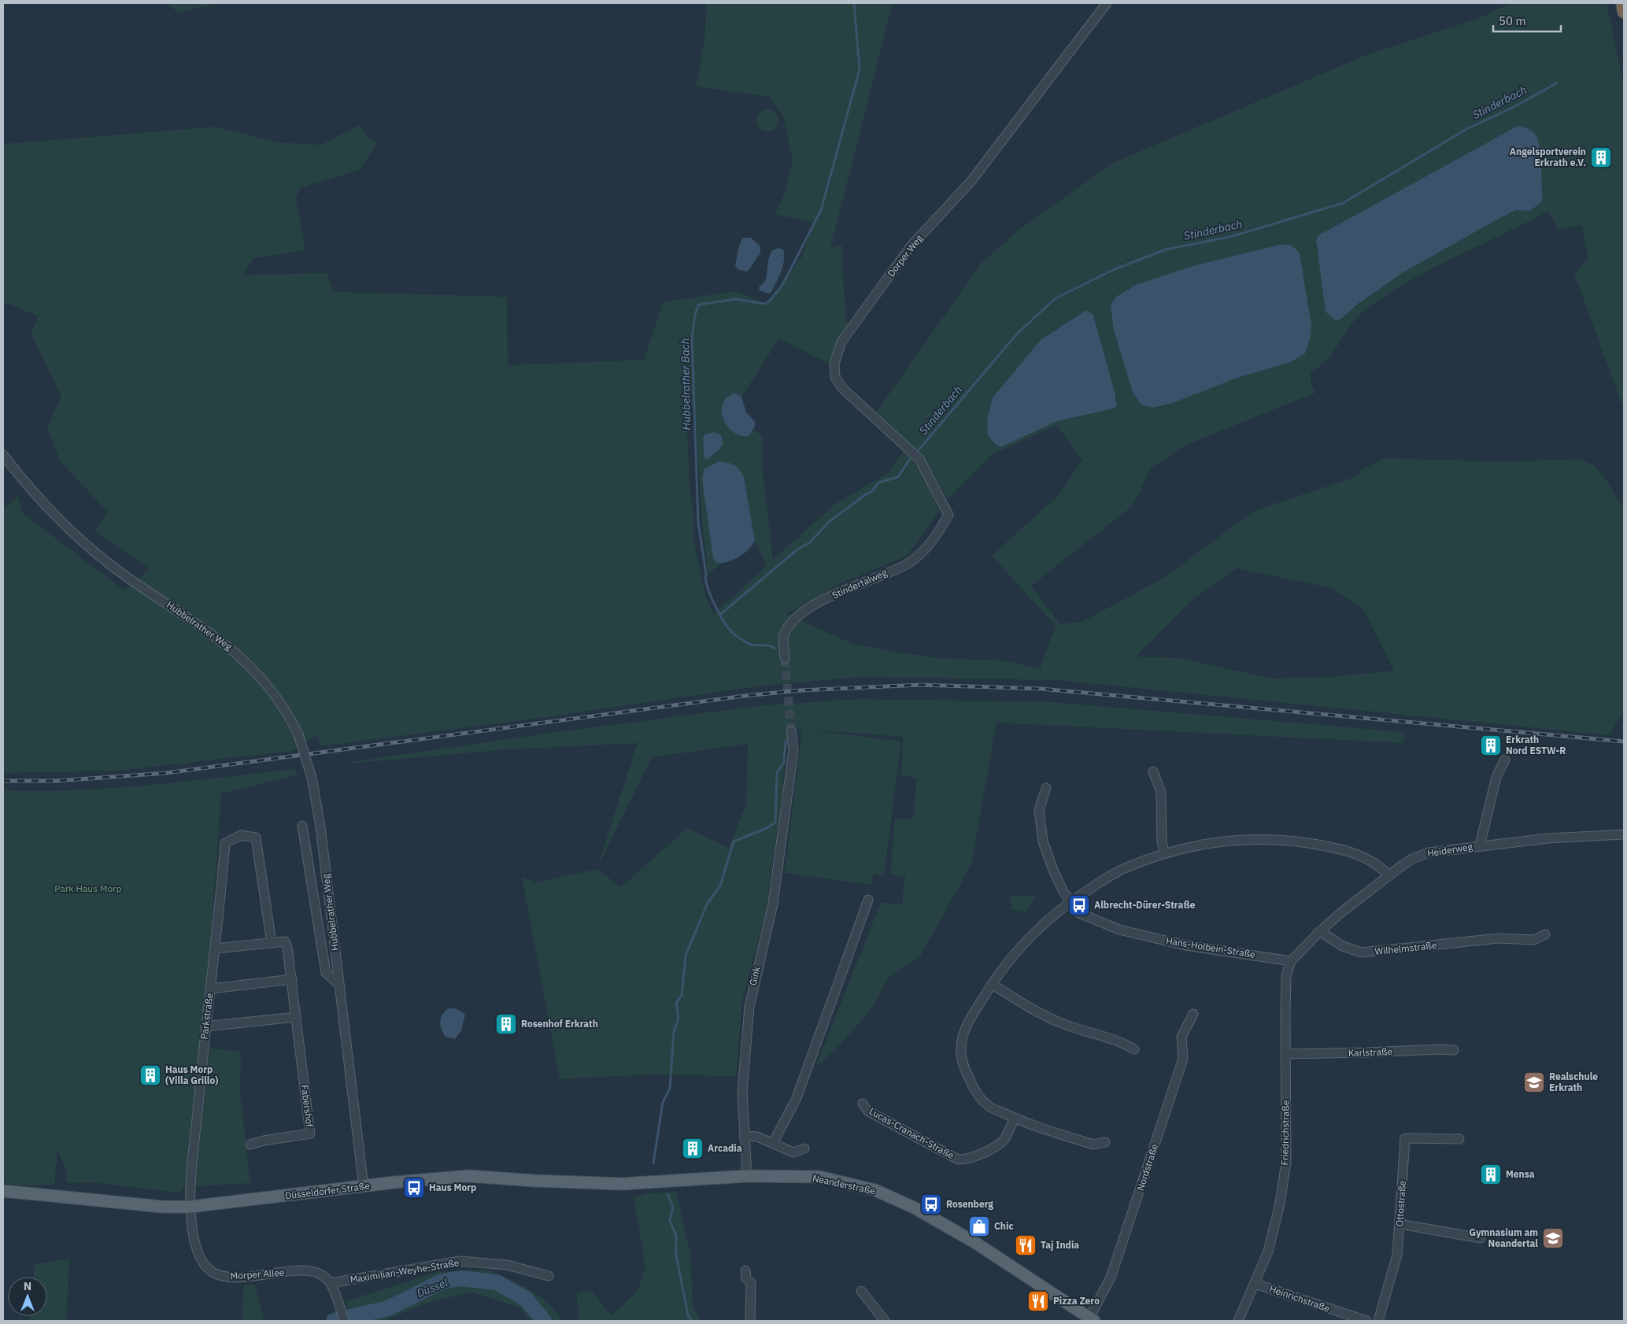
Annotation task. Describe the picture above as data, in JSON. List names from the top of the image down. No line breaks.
{"streets":{"main road":["Neanderstraße","Düsseldorfer Straße"],"street":["Dorper Weg","Stindertalweg","Hubbelrather Weg","Heiderweg","Hans-Holbein-Straße","Wilhelmstraße","Gink","Parkstraße","Karlstraße","Fabershof","Friedrichstraße","Lucas-Cranach-Straße","Nordstraße","Ottostraße","Maximilian-Weyhe-Straße","Morper Allee","Heinrichstraße"]},"crossings":[["Dorper Weg","Stindertalweg"],["Hubbelrather Weg","Düsseldorfer Straße"],["Heiderweg","Hans-Holbein-Straße"],["Heiderweg","Wilhelmstraße"],["Heiderweg","Friedrichstraße"],["Hans-Holbein-Straße","Friedrichstraße"],["Gink","Neanderstraße"],["Parkstraße","Fabershof"],["Parkstraße","Düsseldorfer Straße"],["Parkstraße","Morper Allee"],["Karlstraße","Friedrichstraße"],["Friedrichstraße","Heinrichstraße"],["Nordstraße","Neanderstraße"],["Neanderstraße","Düsseldorfer Straße"],["Düsseldorfer Straße","Morper Allee"],["Maximilian-Weyhe-Straße","Morper Allee"]],"water":["Stinderbach","Hubbelrather Bach","Düssel"],"parks":["Park Haus Morp"],"places":{"building":["Angelsportverein Erkrath e.V.","Erkrath Nord ESTW-R","Rosenhof Erkrath","Haus Morp (Villa Grillo)","Arcadia","Mensa"],"bus stop":["Albrecht-Dürer-Straße","Haus Morp","Rosenberg"],"school or university":["Realschule Erkrath","Gymnasium am Neandertal"],"shop":["Chic"],"restaurant":["Taj India","Pizza Zero"]},"scale_bar":"50 m","north":"top"}
